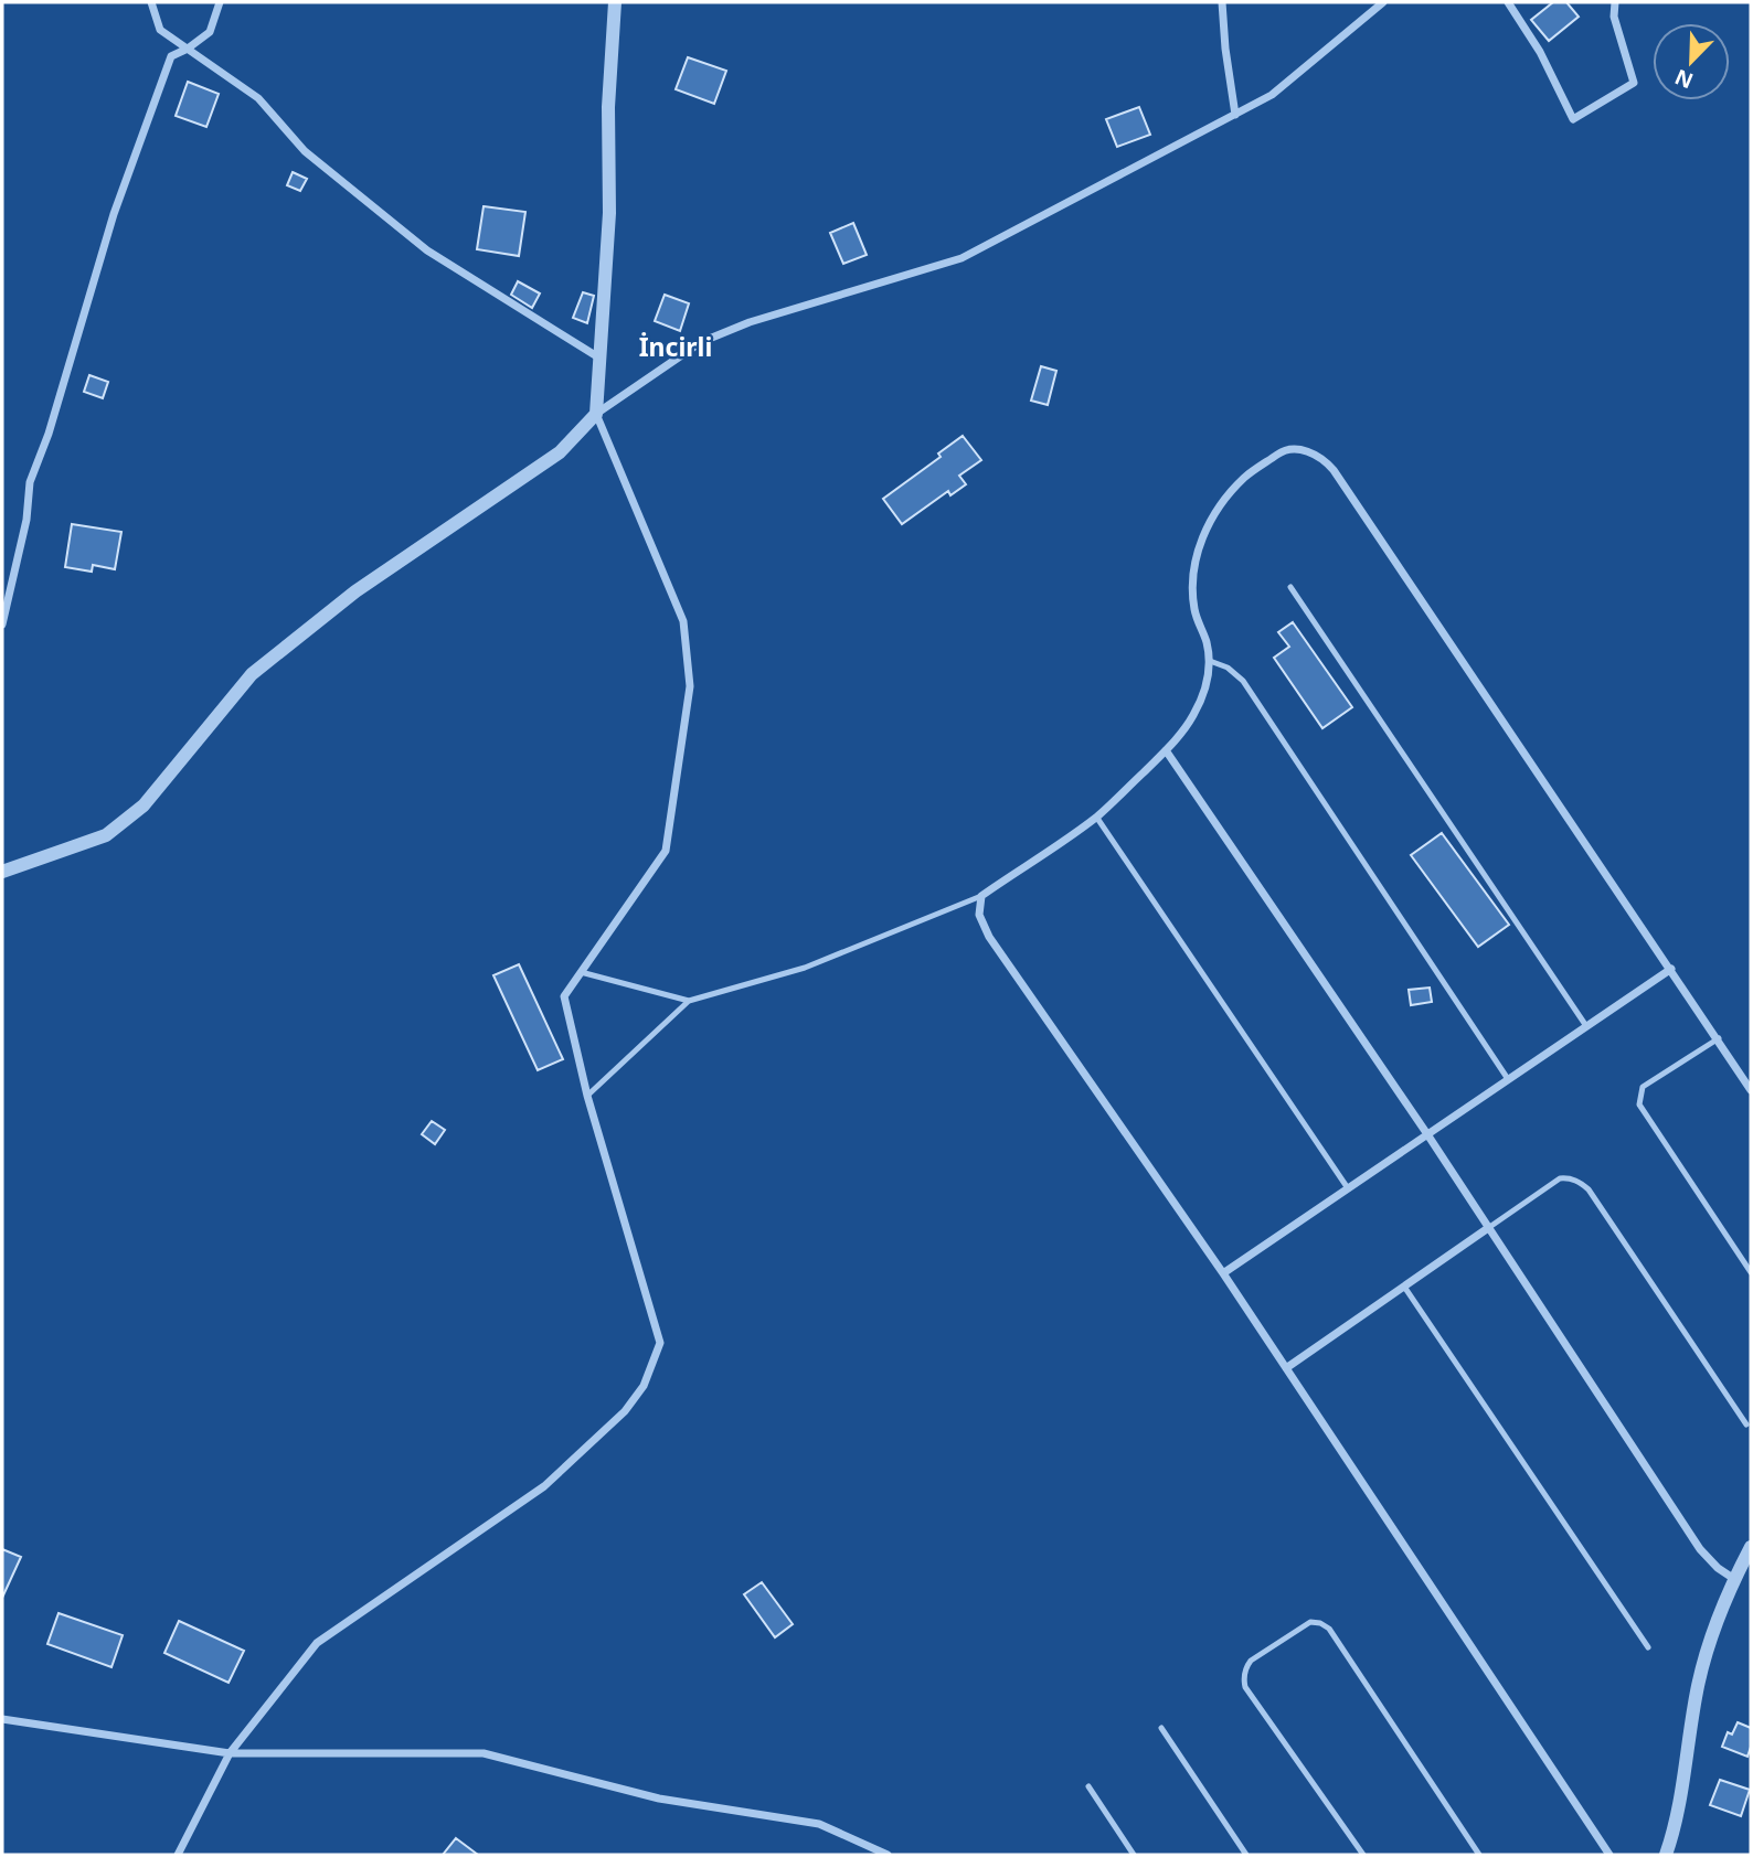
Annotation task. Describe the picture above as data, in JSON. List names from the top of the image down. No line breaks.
{"districts":["İncirli"],"north":"bottom left"}
